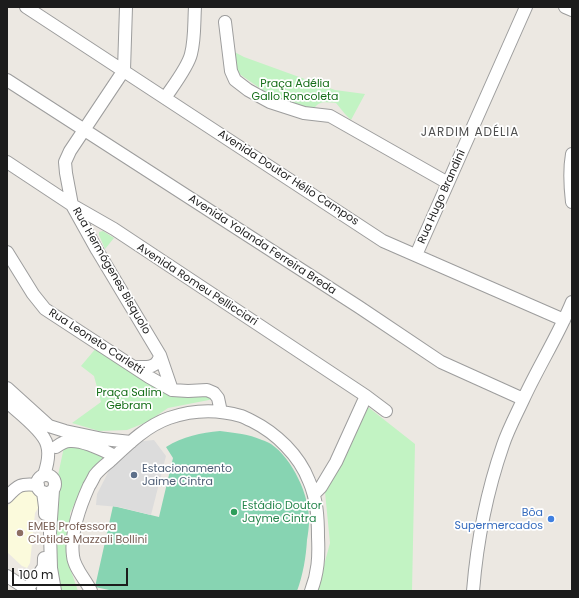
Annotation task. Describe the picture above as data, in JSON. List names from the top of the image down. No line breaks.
{"streets":{"street":["Avenida Doutor Hélio Campos","Rua Hugo Brandini","Avenida Yolanda Ferreira Breda","Rua Hermógenes Bisquolo","Avenida Romeu Pellicciari","Rua Leoneto Carletti"]},"crossings":[["Avenida Doutor Hélio Campos","Rua Hugo Brandini"],["Avenida Doutor Hélio Campos","Rua Hermógenes Bisquolo"],["Avenida Yolanda Ferreira Breda","Rua Hermógenes Bisquolo"],["Rua Hermógenes Bisquolo","Avenida Romeu Pellicciari"],["Rua Hermógenes Bisquolo","Rua Leoneto Carletti"]],"districts":["JARDIM ADÉLIA"],"parks":["Praça Adélia Gallo Roncoleta","Praça Salim Gebram"],"places":["Estacionamento Jaime Cintra","Estádio Doutor Jayme Cintra","Bôa Supermercados","EMEB Professora Clotilde Mazzali Bollini"],"scale_bar":"100 m"}
